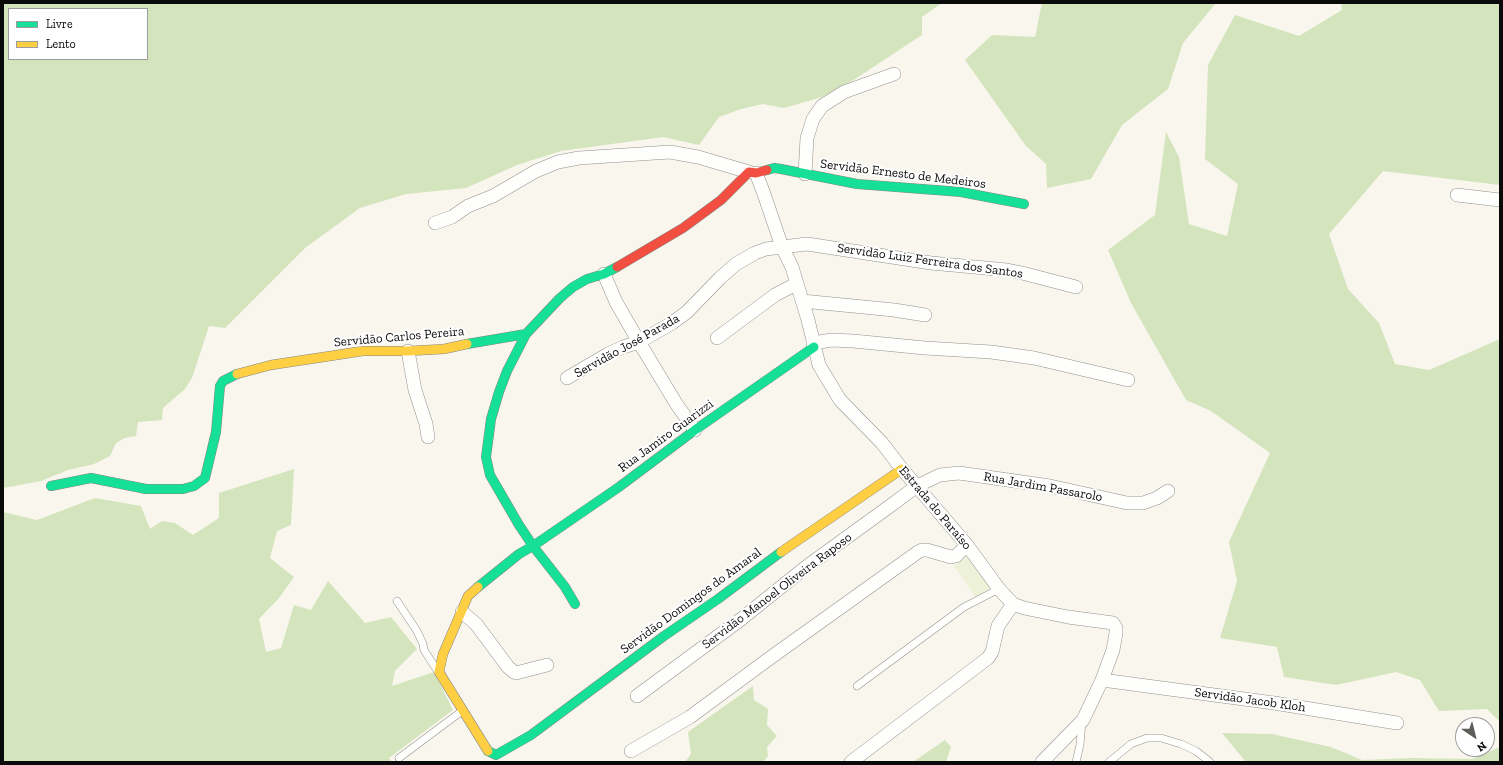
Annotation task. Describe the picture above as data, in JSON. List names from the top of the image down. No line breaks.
{"streets":{"street":["Servidão Ernesto de Medeiros","Servidão Luiz Ferreira dos Santos","Servidão Carlos Pereira","Servidão José Parada","Rua Jamiro Guarizzi","Rua Jardim Passarolo","Estrada do Paraíso","Servidão Manoel Oliveira Raposo","Servidão Domingos do Amaral","Servidão Jacob Kloh"]},"crossings":[["Servidão Ernesto de Medeiros","Estrada do Paraíso"],["Servidão Luiz Ferreira dos Santos","Servidão José Parada"],["Servidão Luiz Ferreira dos Santos","Estrada do Paraíso"],["Servidão José Parada","Estrada do Paraíso"],["Rua Jamiro Guarizzi","Estrada do Paraíso"],["Rua Jardim Passarolo","Estrada do Paraíso"],["Rua Jardim Passarolo","Servidão Manoel Oliveira Raposo"],["Estrada do Paraíso","Servidão Manoel Oliveira Raposo"],["Estrada do Paraíso","Servidão Domingos do Amaral"],["Estrada do Paraíso","Servidão Jacob Kloh"]],"legend":["Livre","Lento"],"north":"bottom right"}
